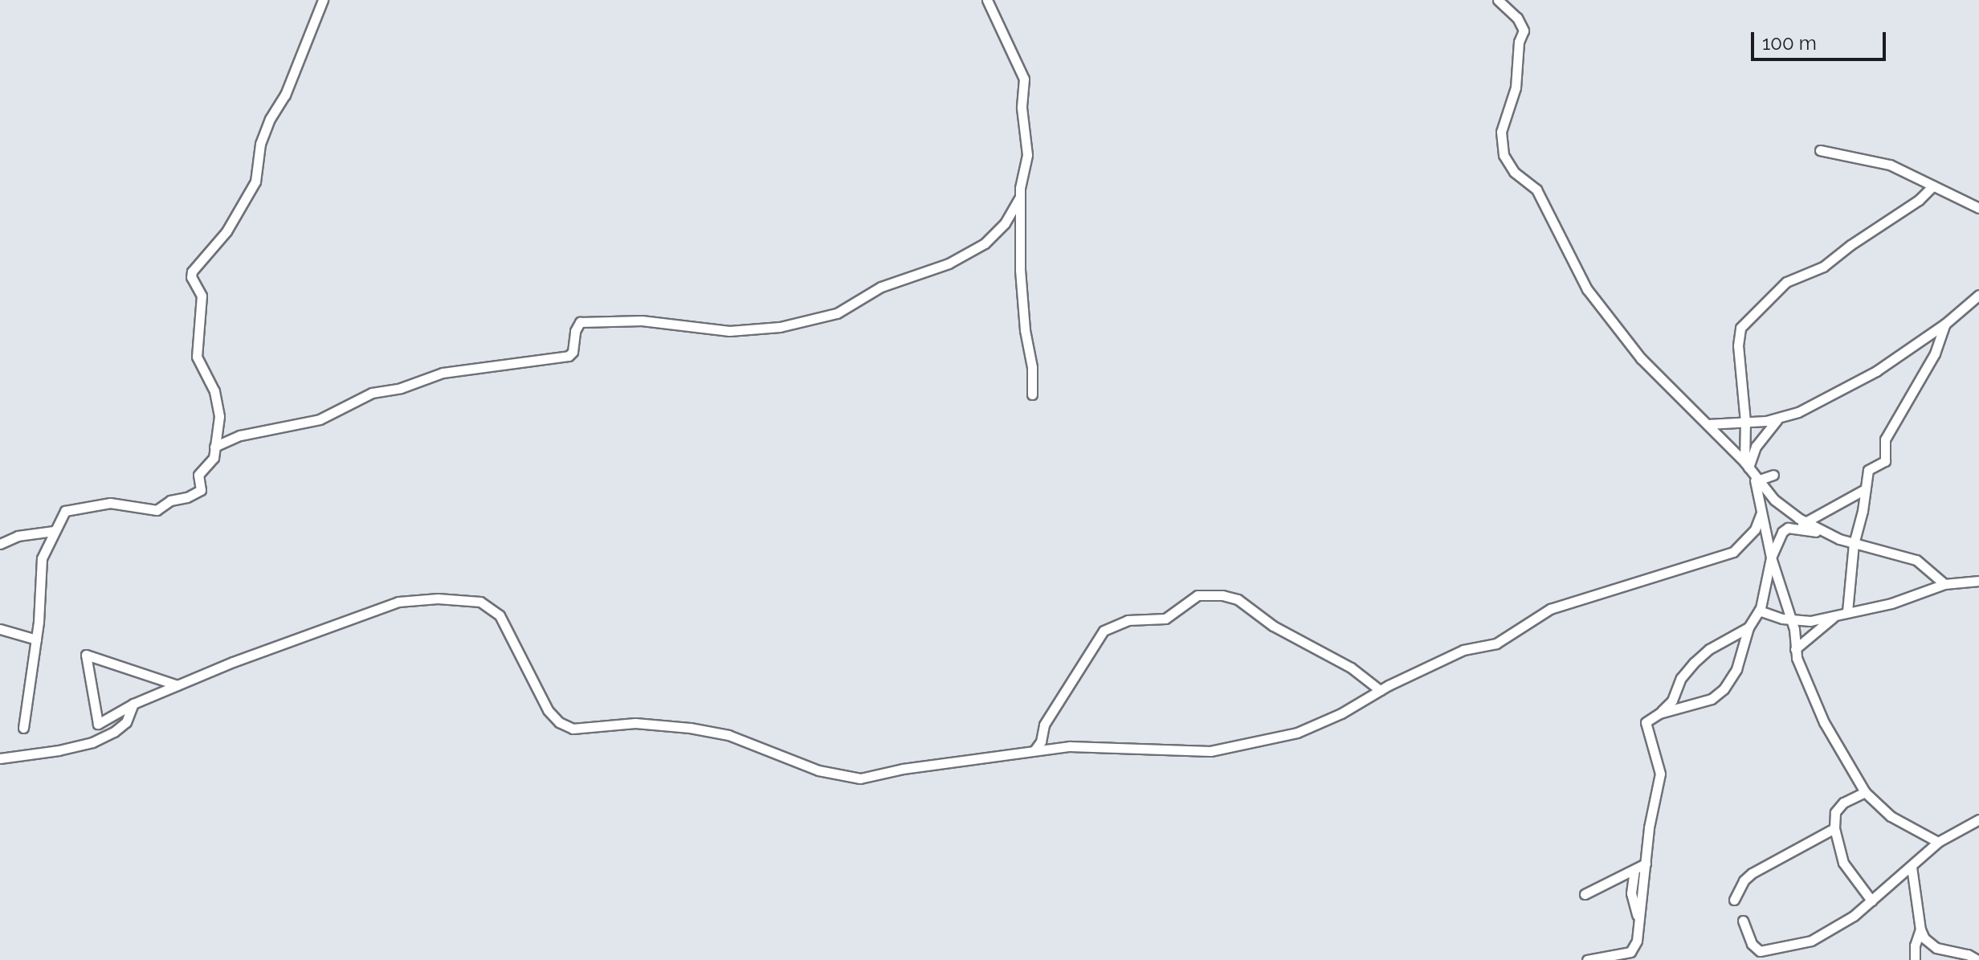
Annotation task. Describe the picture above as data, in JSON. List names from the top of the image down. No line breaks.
{"scale_bar":"100 m"}
